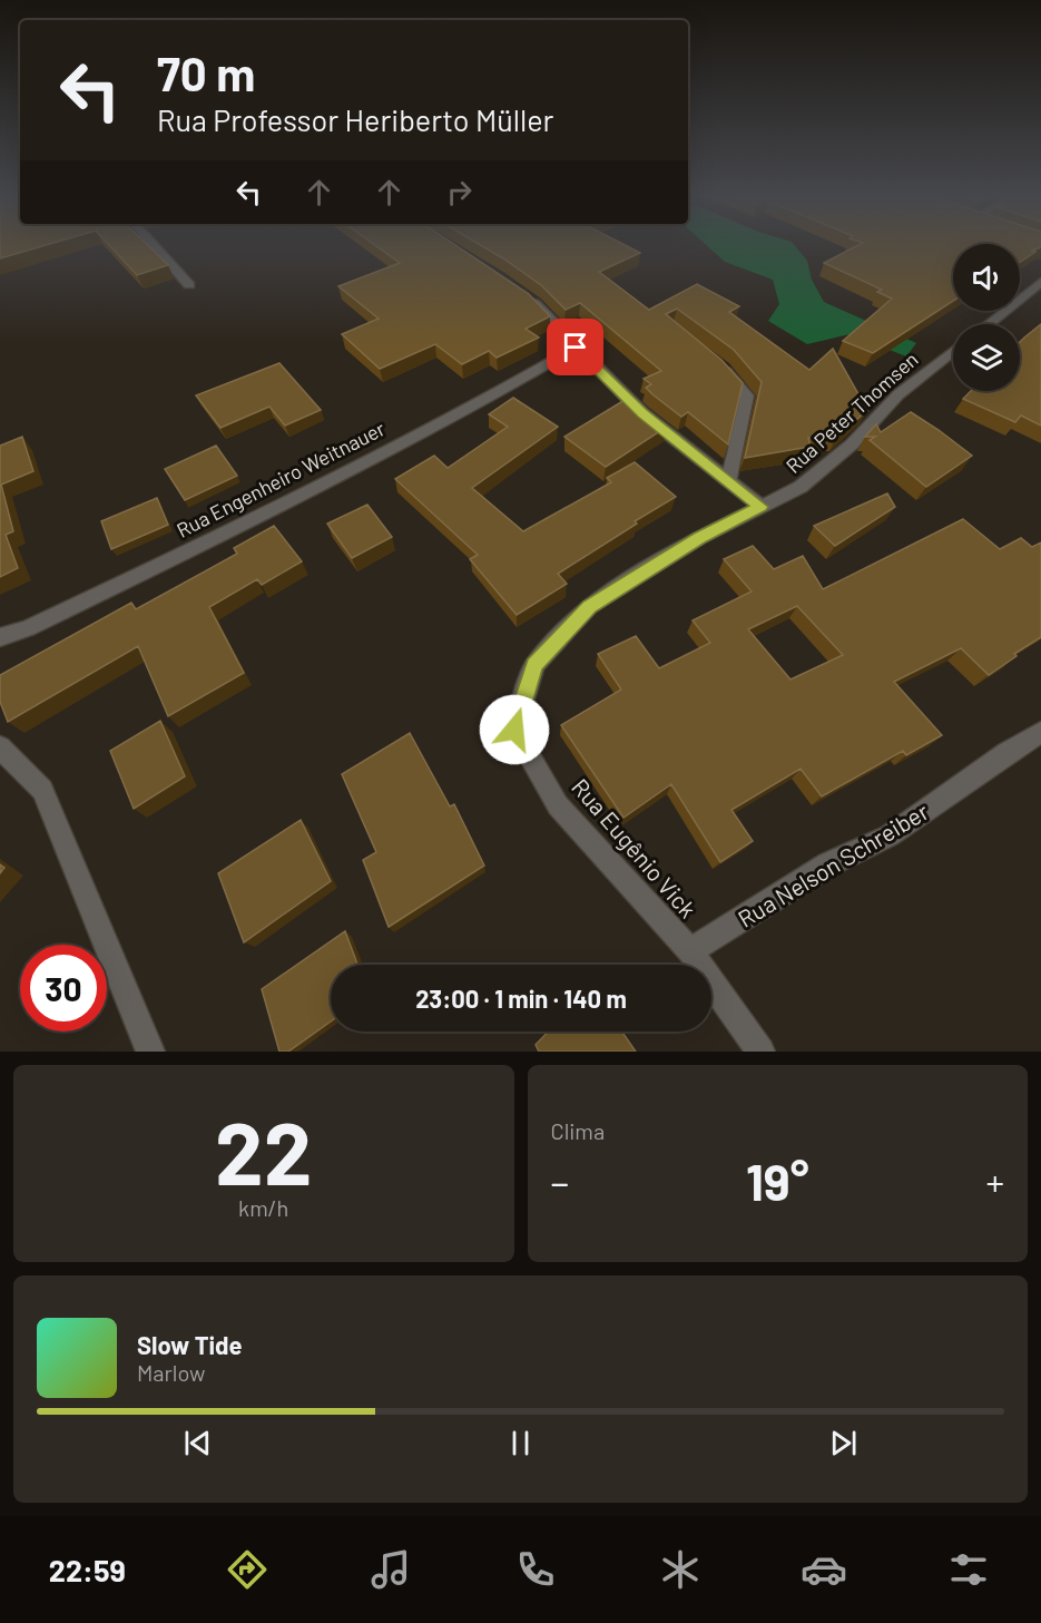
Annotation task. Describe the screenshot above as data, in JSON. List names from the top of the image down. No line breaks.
{"streets":{"street":["Rua Peter Thomsen","Rua Engenheiro Weitnauer","Rua Eugênio Vick","Rua Nelson Schreiber"]},"crossings":[["Rua Peter Thomsen","Rua Eugênio Vick"],["Rua Eugênio Vick","Rua Nelson Schreiber"]],"page":{"turn":["70 m","Rua Professor Heriberto Müller"],"limit":"30","trip":"23:00 · 1 min · 140 m","tile":[["22","km/h"],"Clima"],"heat":["−","19°","+"],"song":["Slow Tide","Marlow"],"tabs":"22:59"}}
